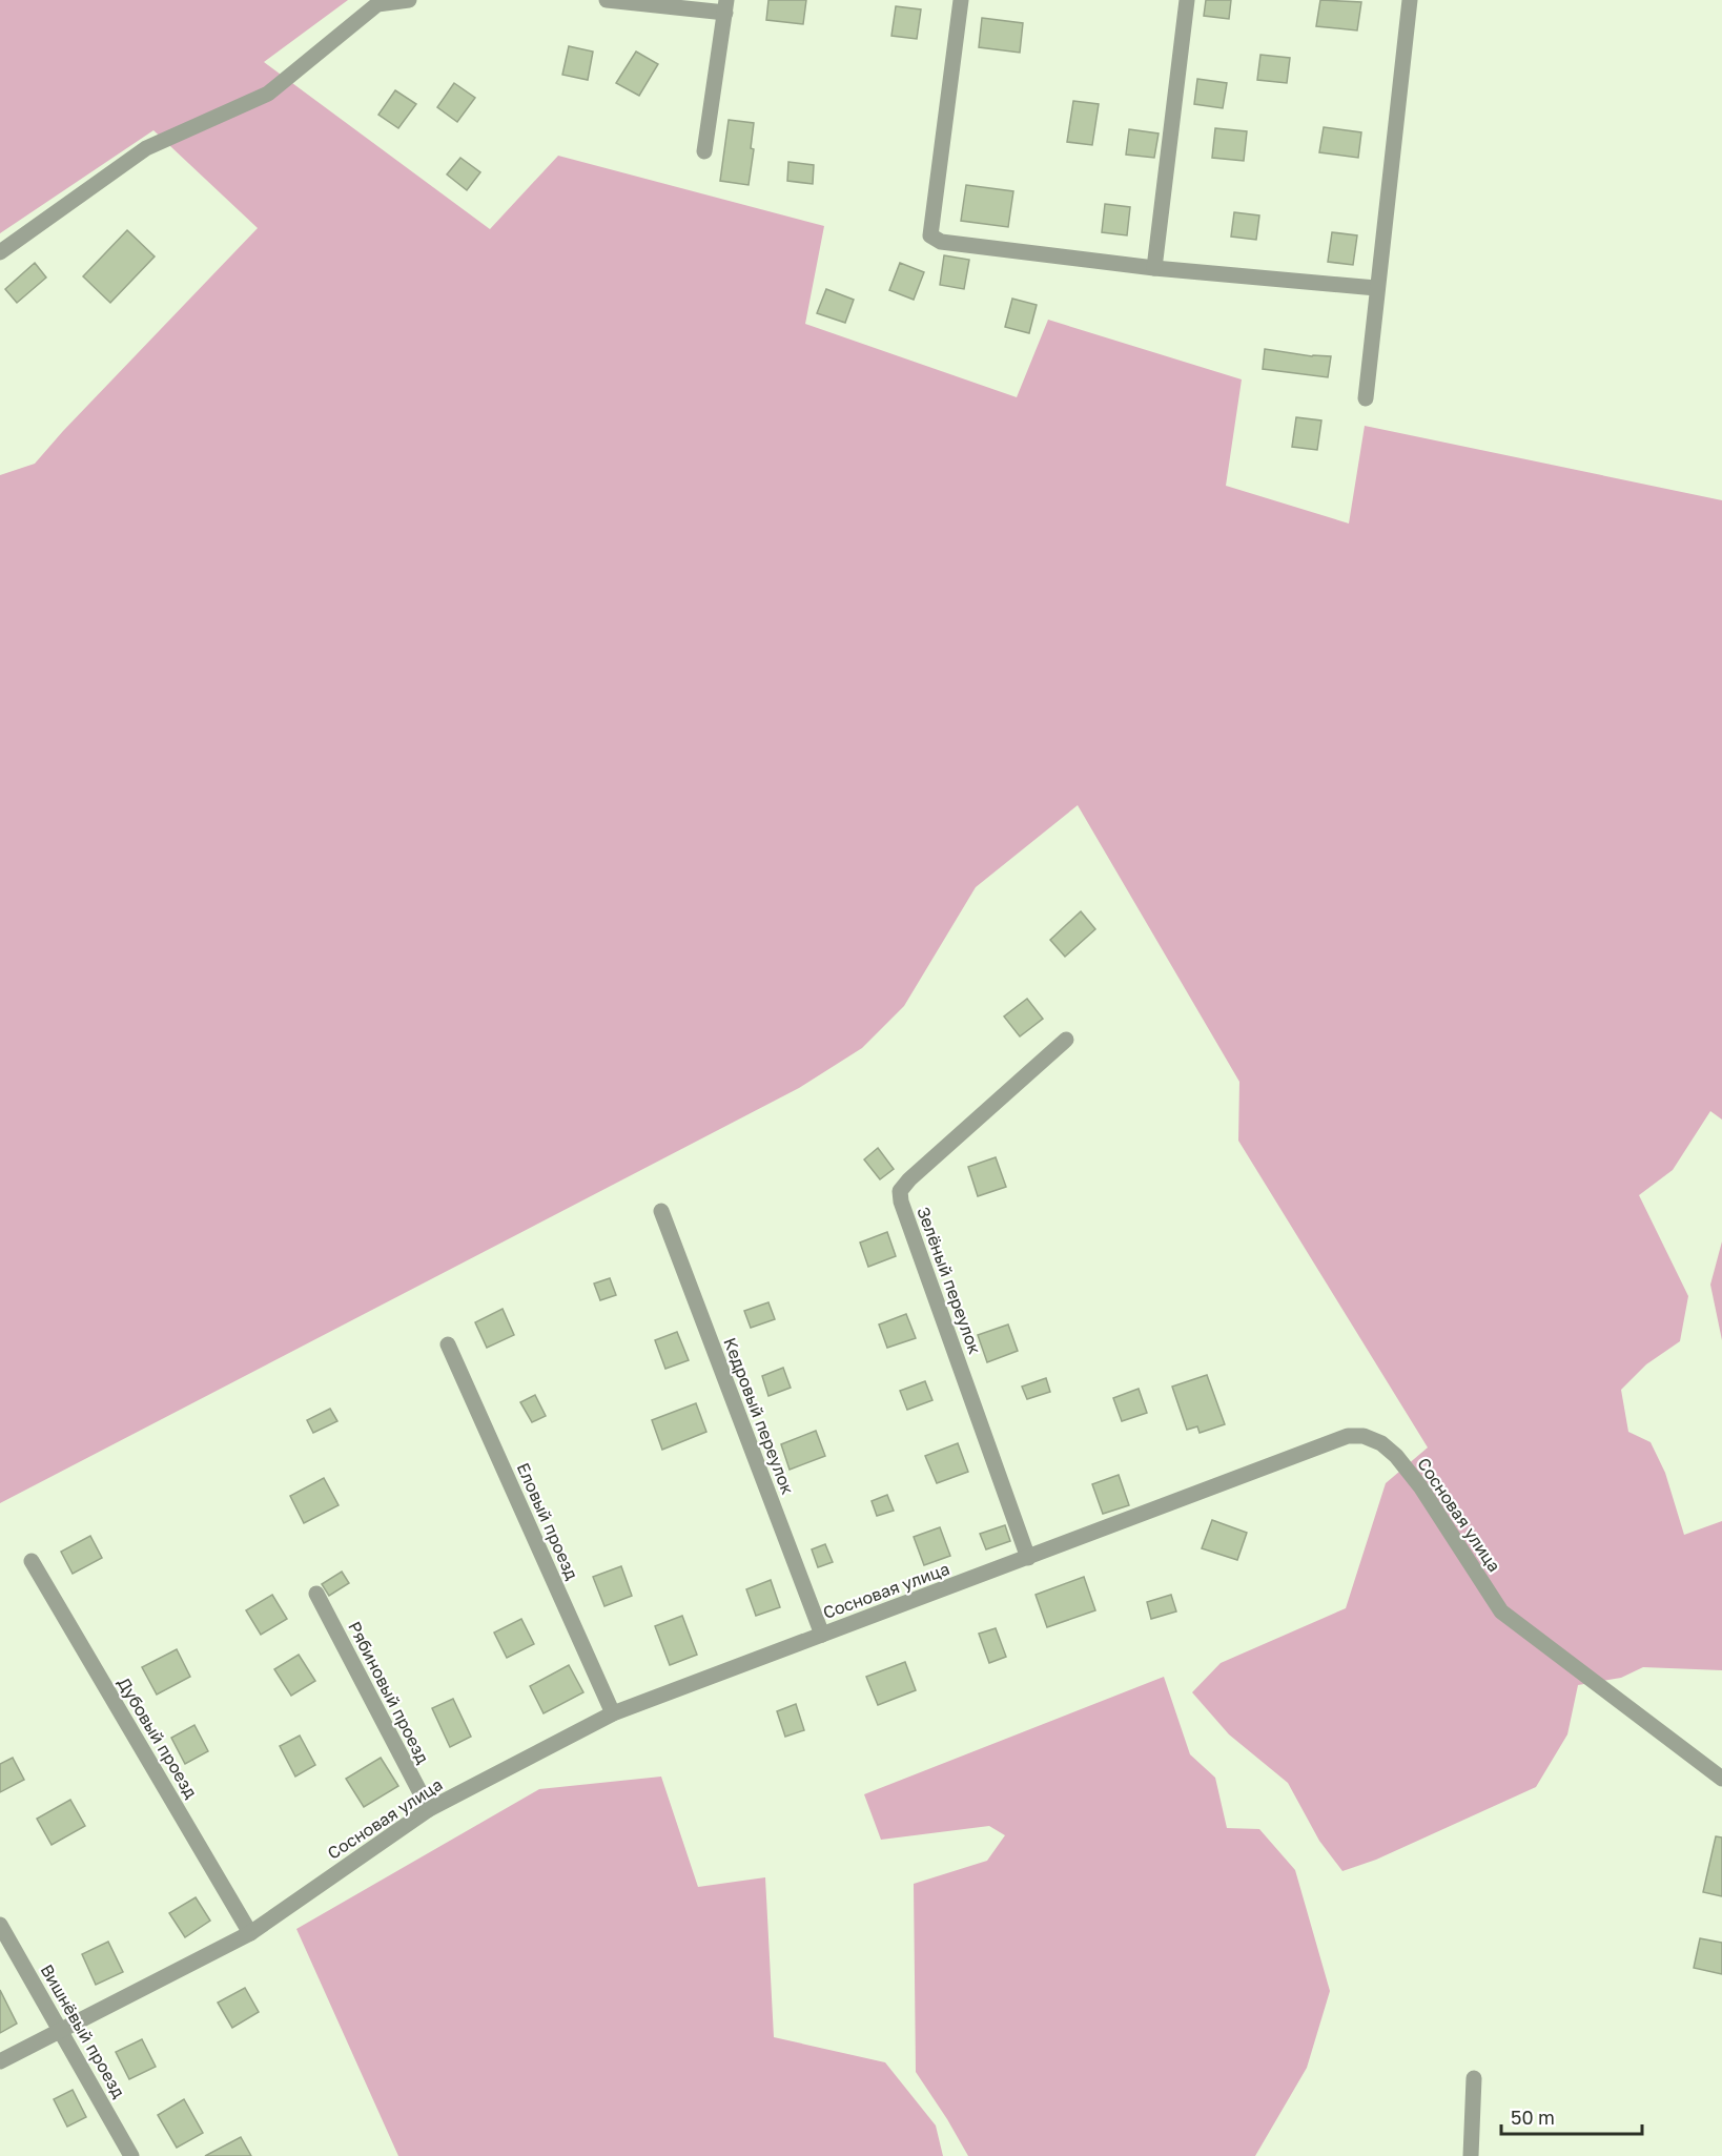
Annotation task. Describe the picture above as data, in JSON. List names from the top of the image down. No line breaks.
{"streets":{"street":["Зелёный переулок","Кедровый переулок","Сосновая улица","Еловый проезд","Рябиновый проезд","Дубовый проезд","Вишнёвый проезд"]},"crossings":[["Зелёный переулок","Сосновая улица"],["Кедровый переулок","Сосновая улица"],["Сосновая улица","Еловый проезд"],["Сосновая улица","Рябиновый проезд"],["Сосновая улица","Дубовый проезд"],["Сосновая улица","Вишнёвый проезд"]],"scale_bar":"50 m"}
